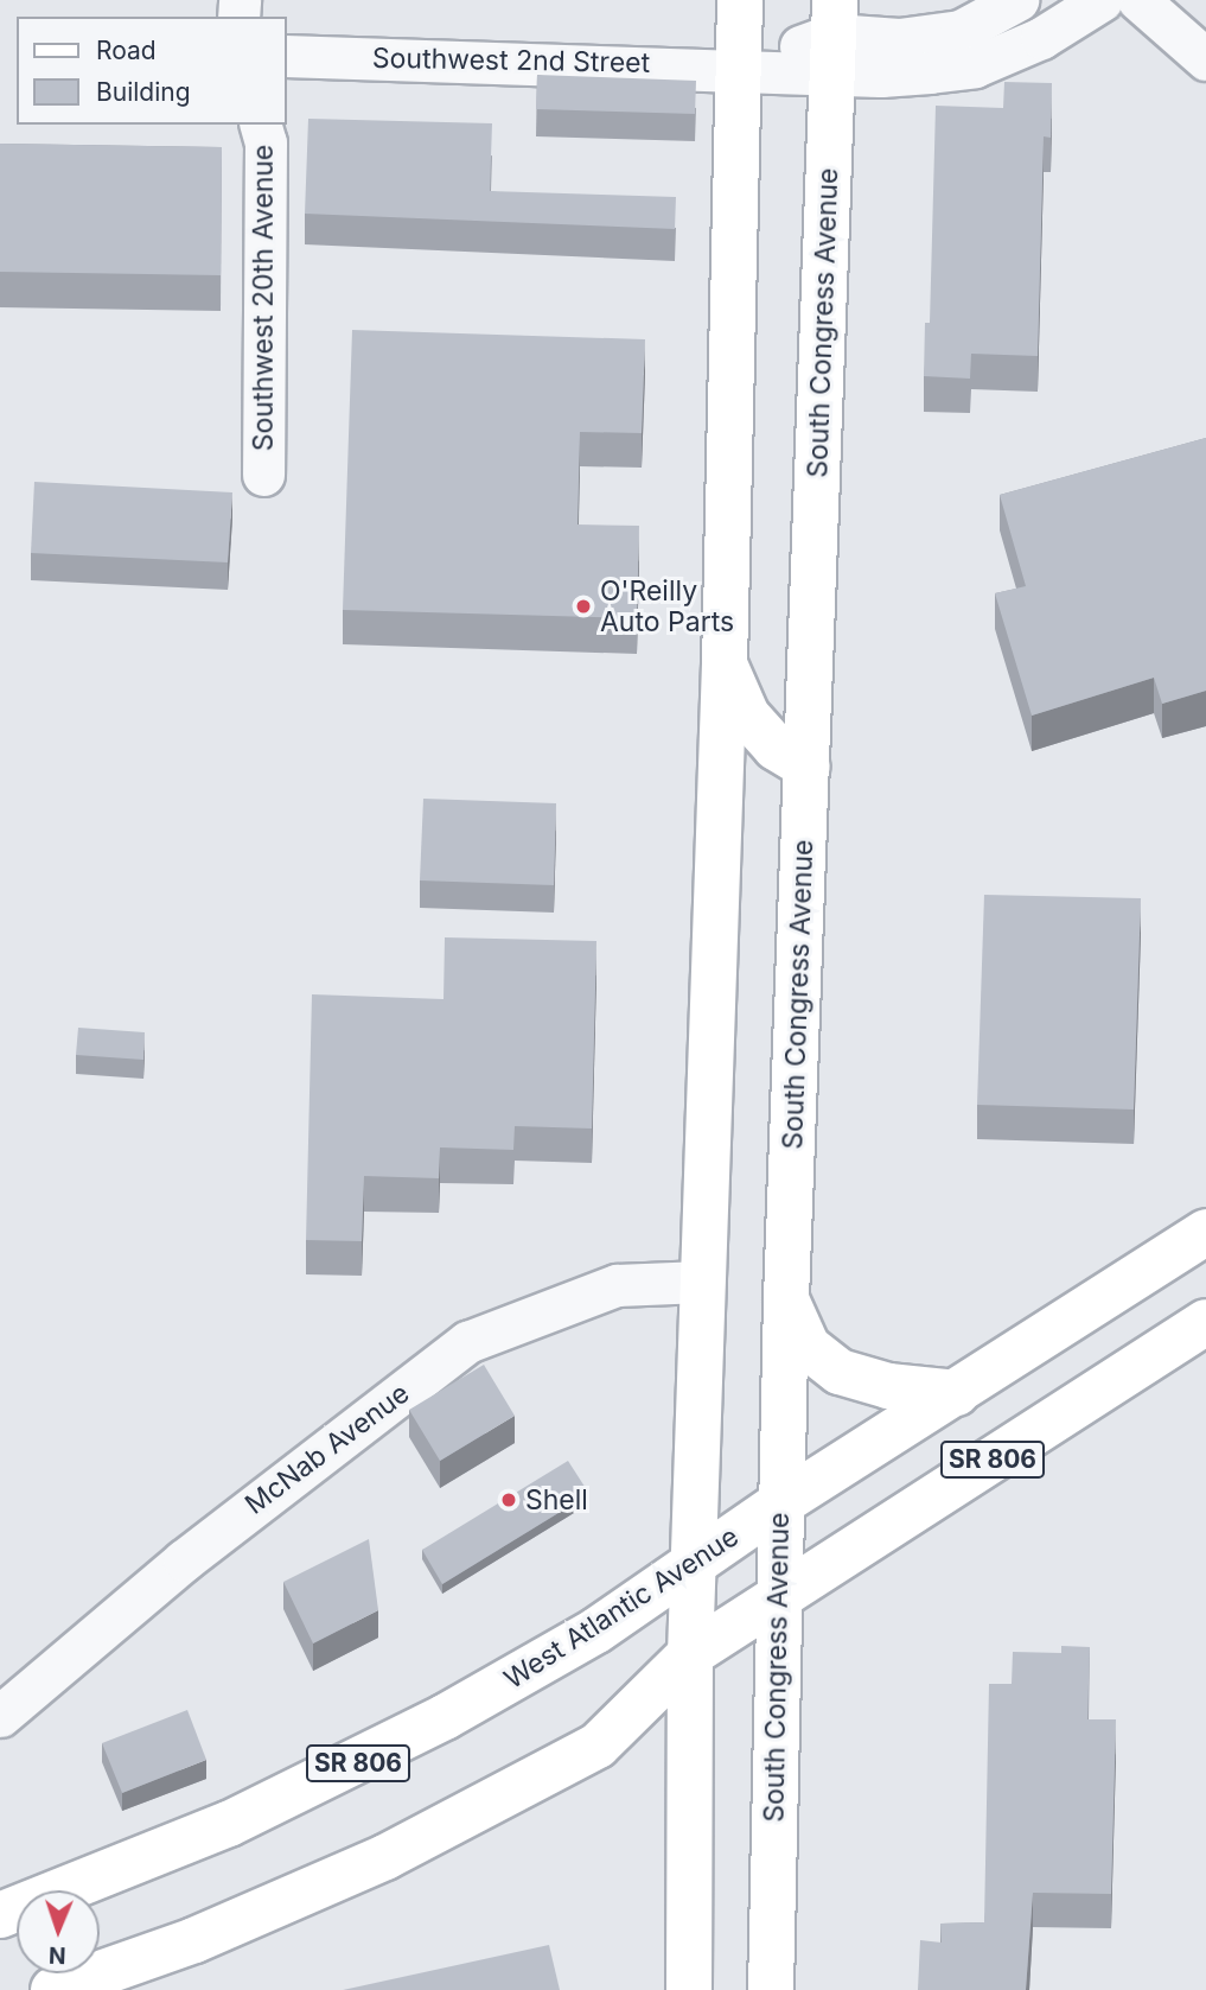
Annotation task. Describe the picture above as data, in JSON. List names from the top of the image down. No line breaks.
{"streets":{"main road":["South Congress Avenue","SR 806","West Atlantic Avenue"],"street":["Southwest 2nd Street","Southwest 20th Avenue","McNab Avenue"]},"crossings":[["Southwest 2nd Street","South Congress Avenue"],["South Congress Avenue","SR 806"],["South Congress Avenue","West Atlantic Avenue"]],"places":["O'Reilly Auto Parts","Shell"],"legend":["Road","Building"],"north":"bottom"}
